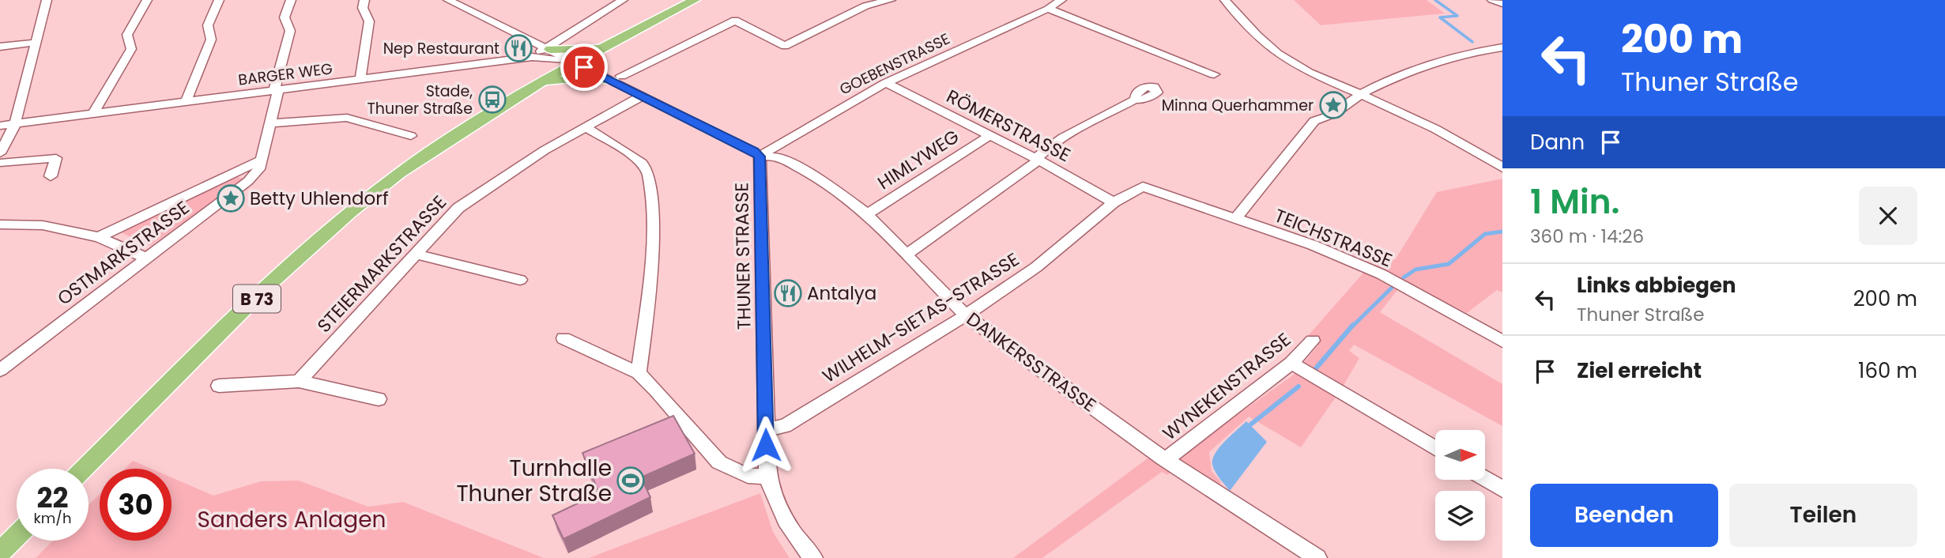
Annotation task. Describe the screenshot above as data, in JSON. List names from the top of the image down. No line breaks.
{"streets":{"main road":["B 73"],"street":["GOEBENSTRASSE","BARGER WEG","RÖMERSTRASSE","HIMLYWEG","TEICHSTRASSE","OSTMARKSTRASSE","THUNER STRASSE","STEIERMARKSTRASSE","WILHELM-SIETAS-STRASSE","DANKERSSTRASSE","WYNEKENSTRASSE"]},"crossings":[["GOEBENSTRASSE","RÖMERSTRASSE"],["GOEBENSTRASSE","THUNER STRASSE"],["GOEBENSTRASSE","DANKERSSTRASSE"],["BARGER WEG","OSTMARKSTRASSE"],["BARGER WEG","THUNER STRASSE"],["BARGER WEG","B 73"],["RÖMERSTRASSE","HIMLYWEG"],["RÖMERSTRASSE","WILHELM-SIETAS-STRASSE"],["HIMLYWEG","DANKERSSTRASSE"],["TEICHSTRASSE","WILHELM-SIETAS-STRASSE"],["THUNER STRASSE","STEIERMARKSTRASSE"],["THUNER STRASSE","B 73"],["THUNER STRASSE","WILHELM-SIETAS-STRASSE"],["THUNER STRASSE","DANKERSSTRASSE"],["WILHELM-SIETAS-STRASSE","DANKERSSTRASSE"],["DANKERSSTRASSE","WYNEKENSTRASSE"]],"parks":["Sanders Anlagen"],"places":{"restaurant":["Nep Restaurant","Antalya"],"bus stop":["Stade, Thuner Straße"],"place":["Minna Querhammer","Betty Uhlendorf"],"sports":["Turnhalle Thuner Straße"]},"north":"right","page":{"turn":["200 m","Thuner Straße"],"then":"Dann","heading":["1 Min.","360 m · 14:26"],"list":[{"name":"Links abbiegen","note":"Thuner Straße","value":"200 m"},{"name":"Ziel erreicht","value":"160 m"}],"speed":"22 km/h","limit":"30","buttons":["Beenden","Teilen"]}}
